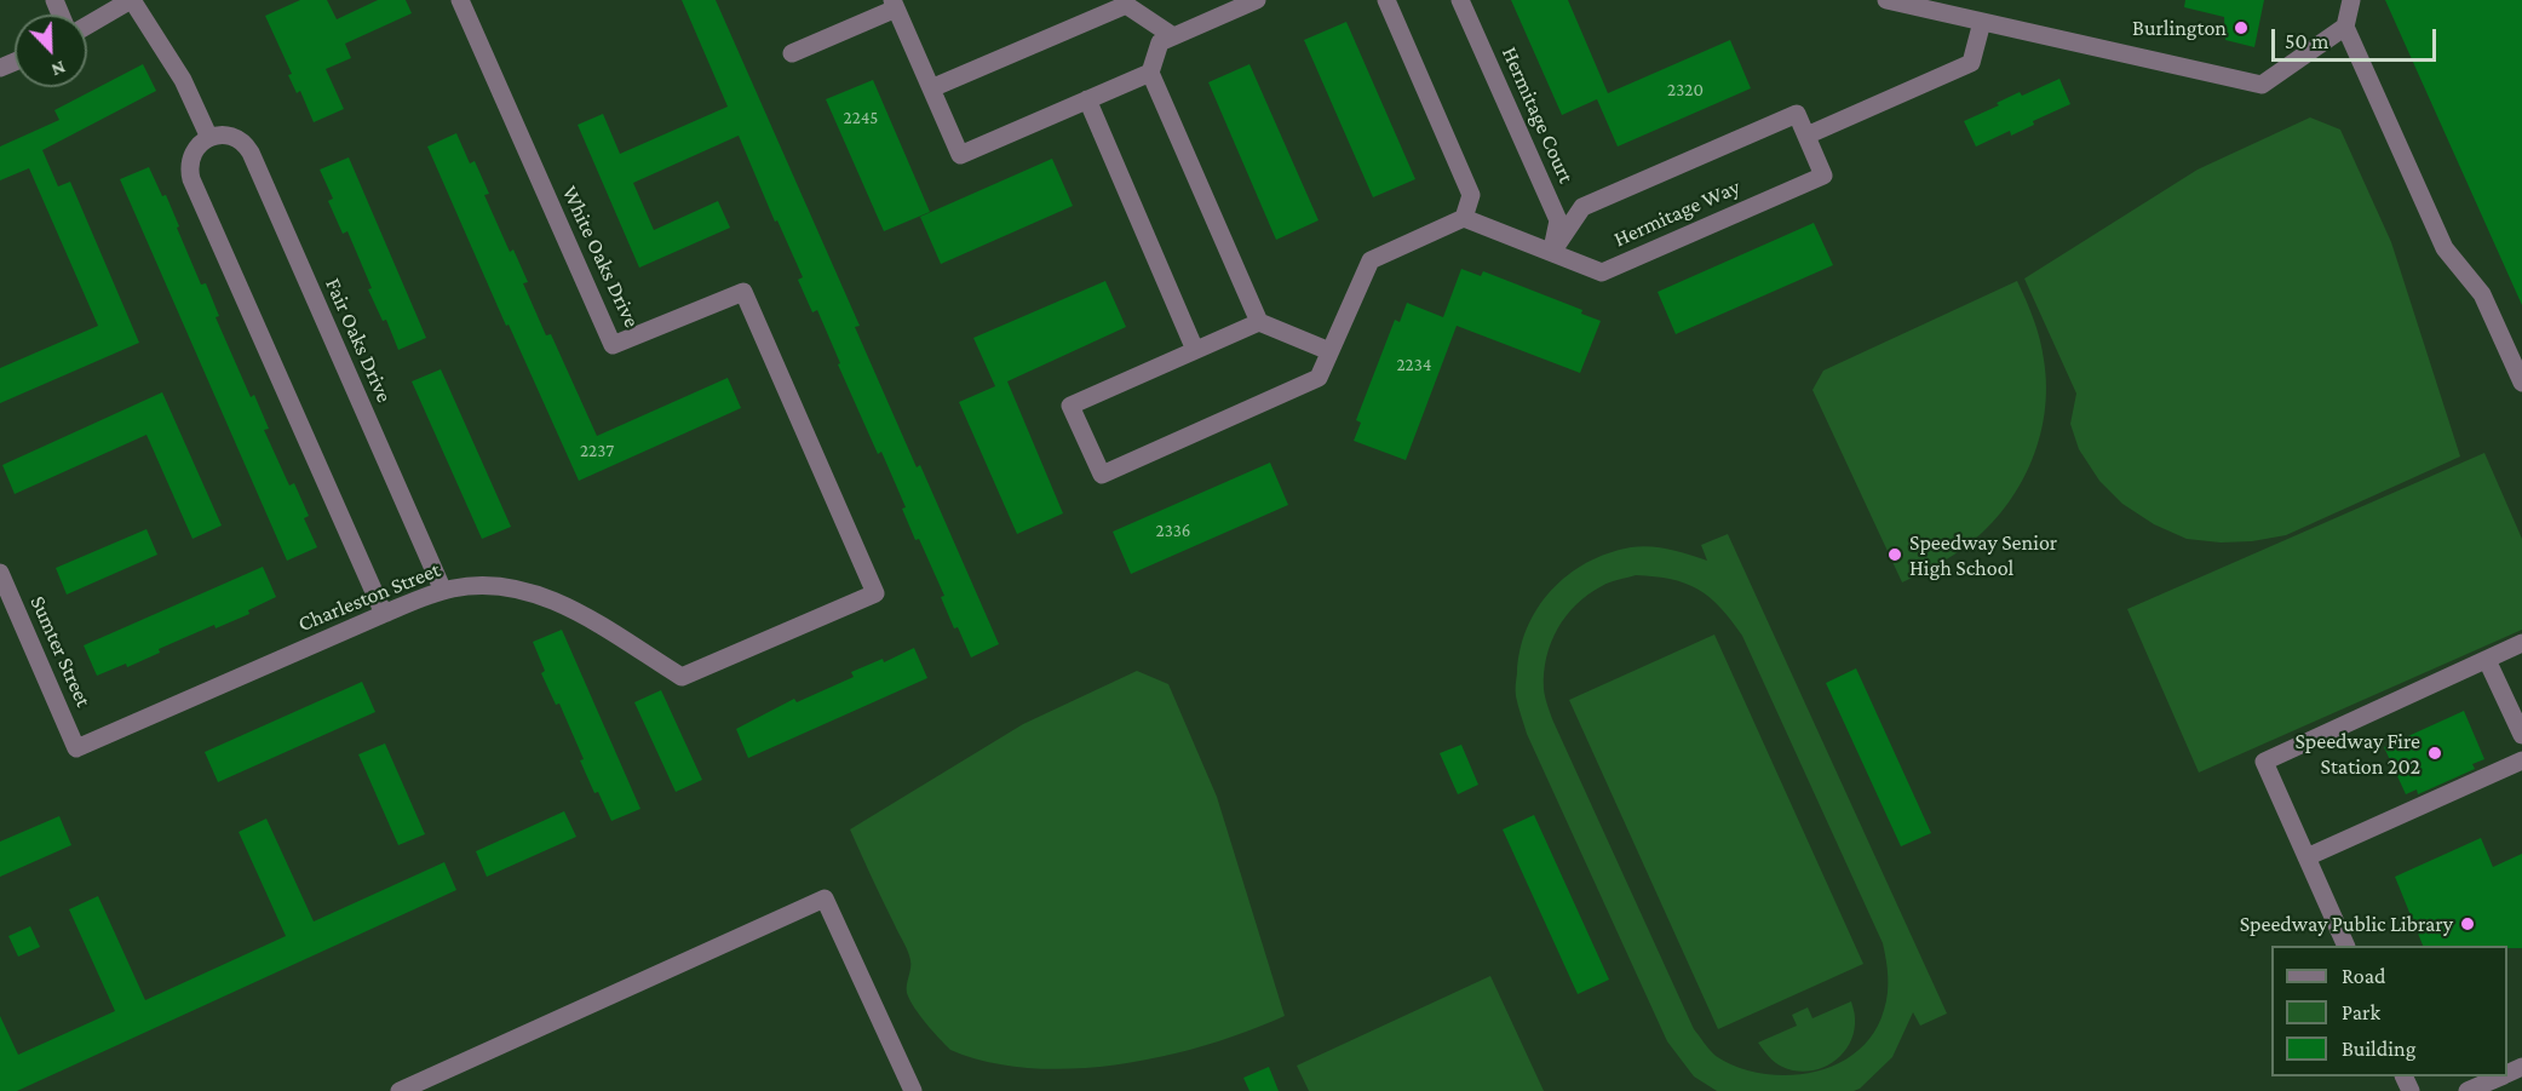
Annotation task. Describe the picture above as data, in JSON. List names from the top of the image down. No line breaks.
{"streets":{"street":["Hermitage Court","Hermitage Way","White Oaks Drive","Fair Oaks Drive","Charleston Street","Sumter Street"]},"crossings":[["Hermitage Court","Hermitage Way"],["White Oaks Drive","Charleston Street"],["Fair Oaks Drive","Charleston Street"],["Charleston Street","Sumter Street"]],"places":["Burlington","Speedway Senior High School","Speedway Fire Station 202","Speedway Public Library"],"house_numbers":["2320","2245","2234","2237","2336"],"legend":["Road","Park","Building"],"scale_bar":"50 m","north":"bottom right"}
